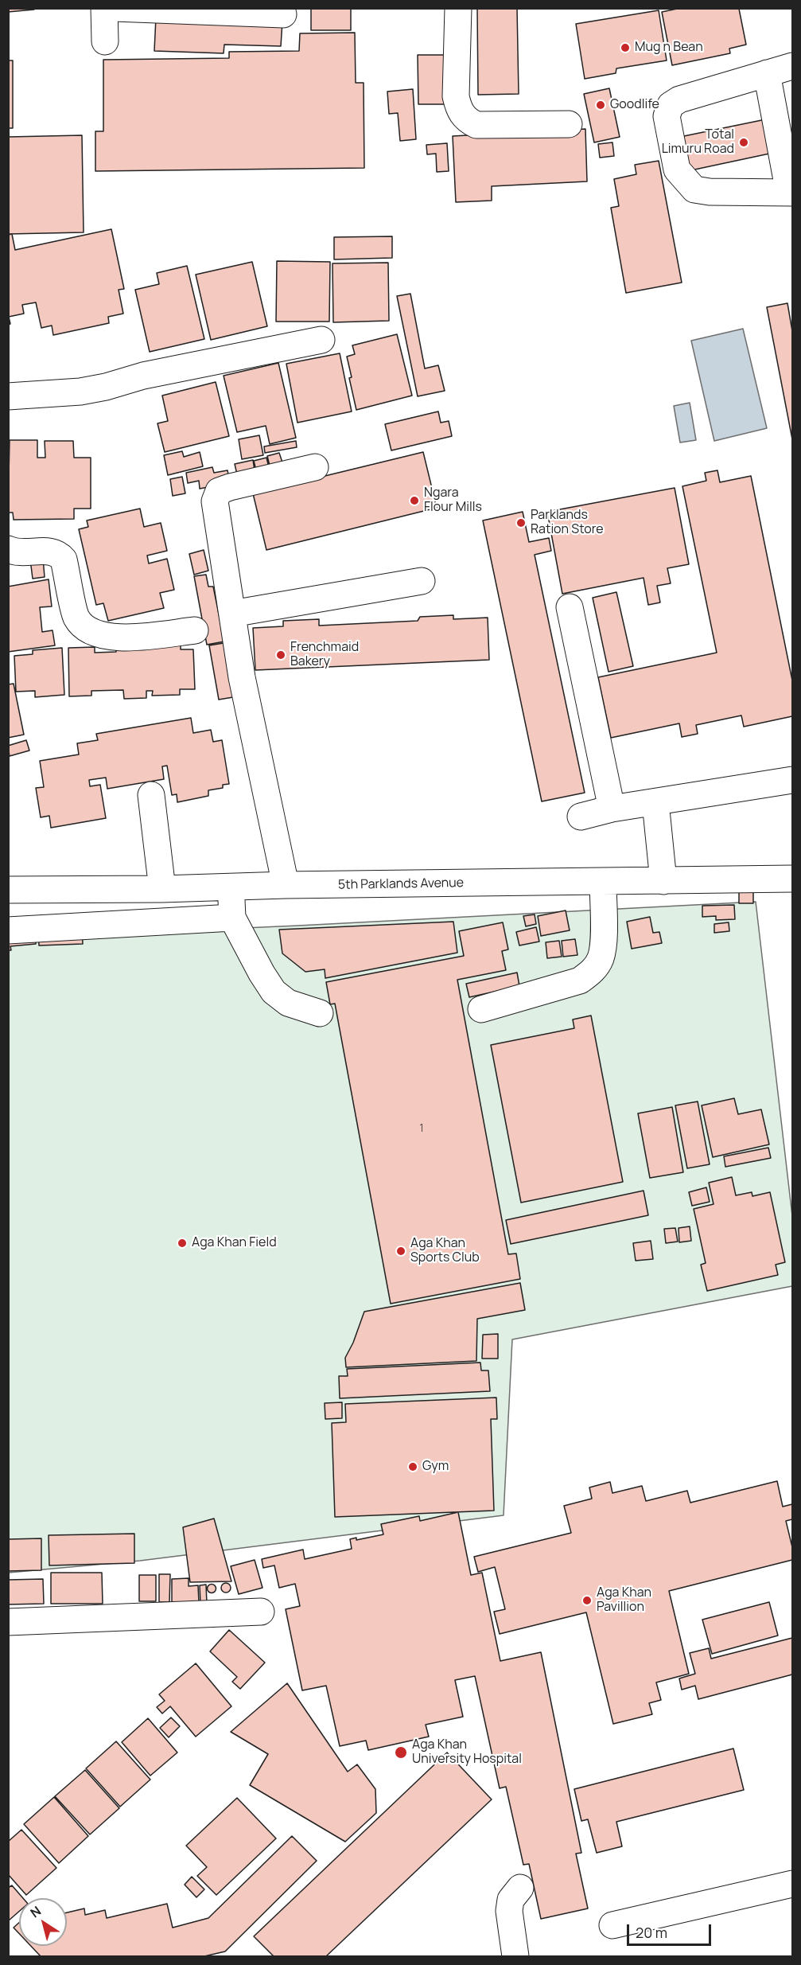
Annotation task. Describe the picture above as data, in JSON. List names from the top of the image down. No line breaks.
{"streets":{"street":["5th Parklands Avenue"]},"places":["Mug n Bean","Goodlife","Total Limuru Road","Ngara Flour Mills","Parklands Ration Store","Frenchmaid Bakery","Aga Khan Field","Aga Khan Sports Club","Gym","Aga Khan Pavillion","Aga Khan University Hospital"],"house_numbers":["1"],"scale_bar":"20 m","north":"top left"}
